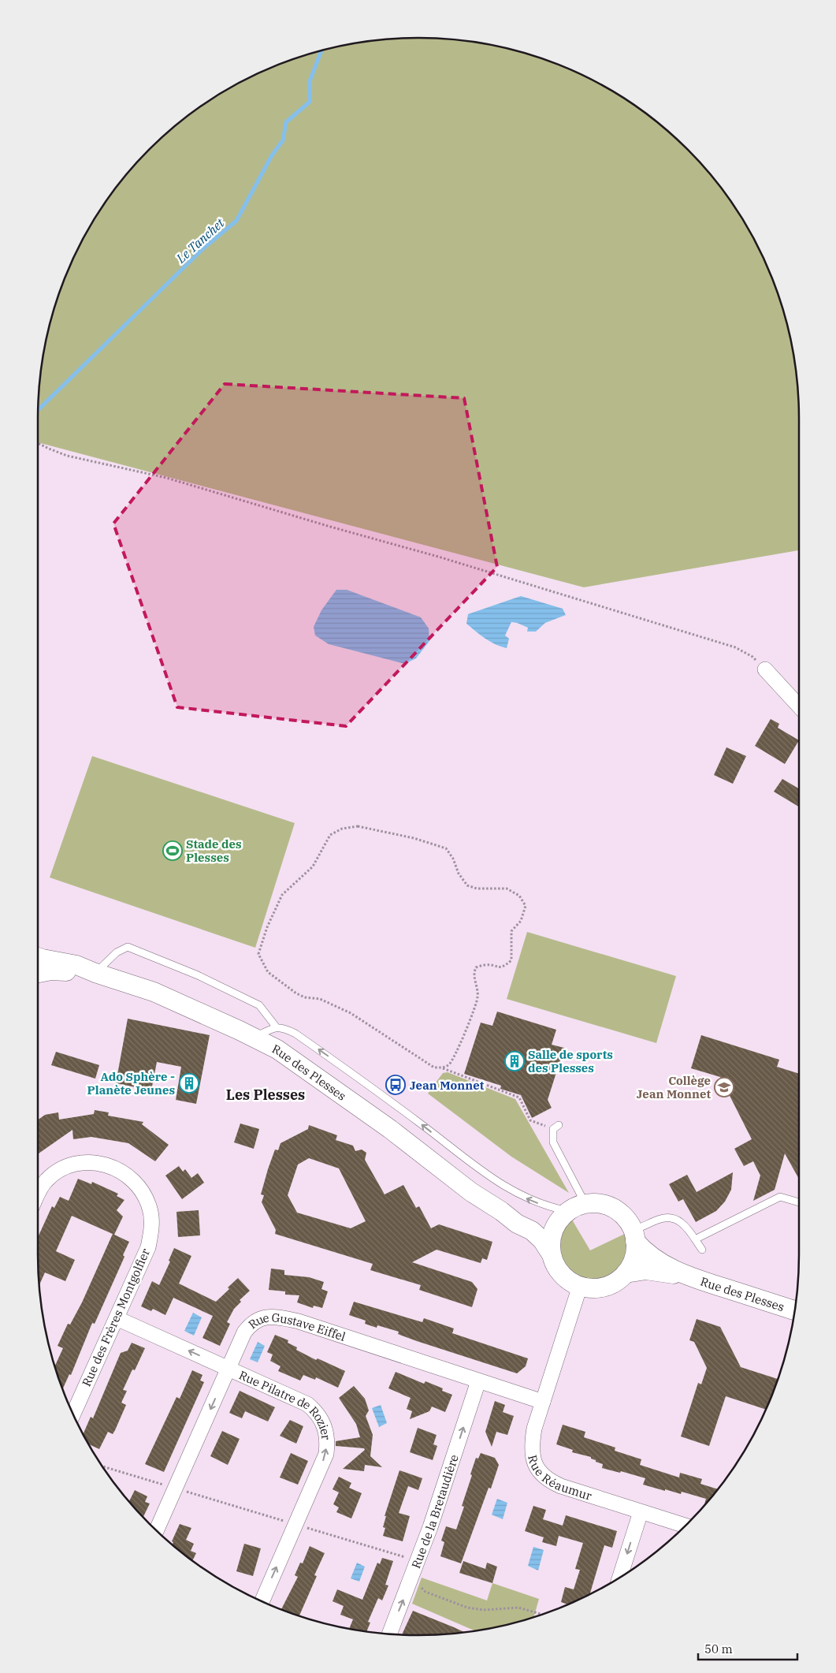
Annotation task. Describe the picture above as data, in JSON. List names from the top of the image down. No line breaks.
{"streets":{"street":["Rue des Plesses","Rue des Frères Montgolfier","Rue Gustave Eiffel","Rue Pilatre de Rozier","Rue Réaumur","Rue de la Bretaudière"]},"crossings":[["Rue des Plesses","Rue Réaumur"],["Rue des Frères Montgolfier","Rue Pilatre de Rozier"],["Rue Gustave Eiffel","Rue Pilatre de Rozier"],["Rue Gustave Eiffel","Rue Réaumur"],["Rue Gustave Eiffel","Rue de la Bretaudière"]],"one_way":["Rue de la Bretaudière"],"districts":["Les Plesses"],"water":["Le Tanchet"],"places":{"sports":["Stade des Plesses"],"building":["Salle de sports des Plesses","Ado Sphère - Planète Jeunes"],"bus stop":["Jean Monnet"],"school or university":["Collège Jean Monnet"]},"scale_bar":"50 m"}
